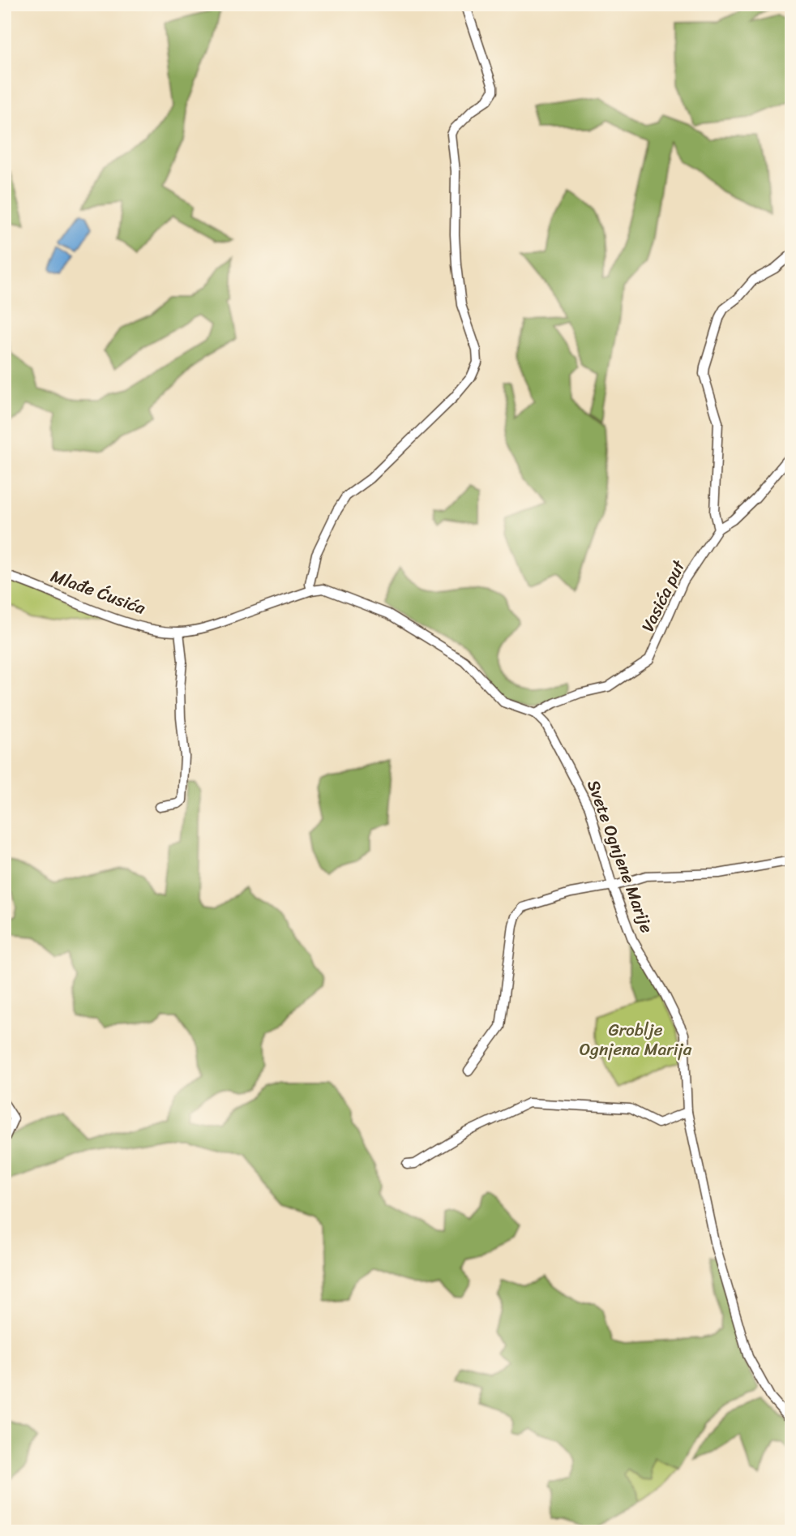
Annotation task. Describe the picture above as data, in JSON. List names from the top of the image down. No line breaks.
{"streets":{"street":["Mlađe Ćusića","Vasića put","Svete Ognjene Marije"]},"crossings":[["Vasića put","Svete Ognjene Marije"]],"parks":["Groblje Ognjena Marija"]}
